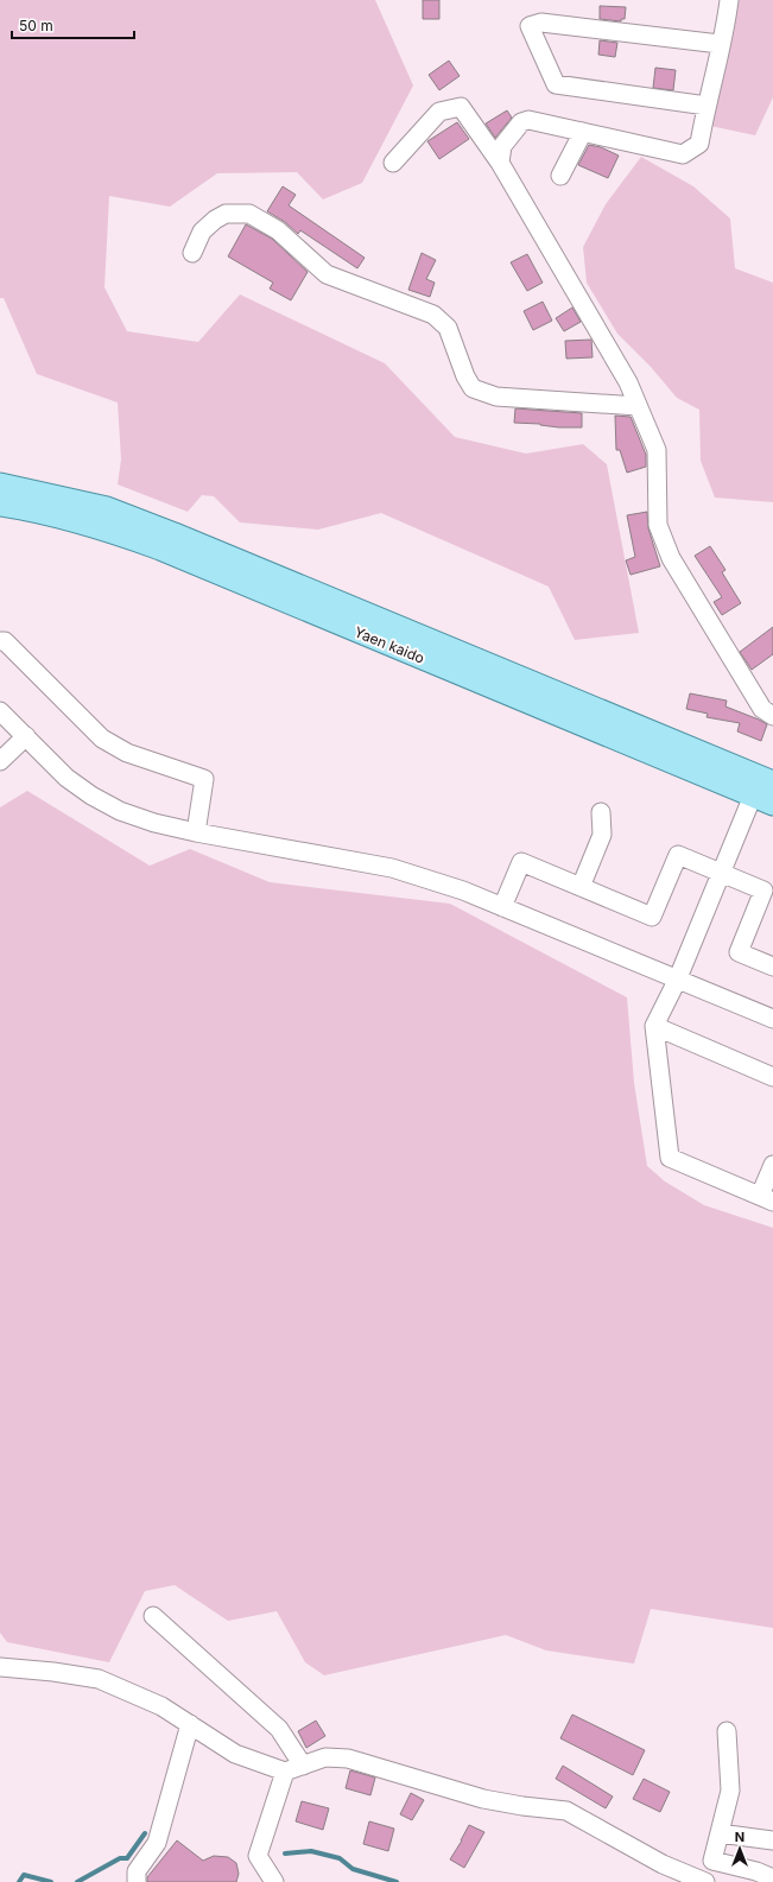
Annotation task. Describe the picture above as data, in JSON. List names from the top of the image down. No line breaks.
{"streets":{"main road":["Yaen kaido"]},"scale_bar":"50 m","north":"top"}
